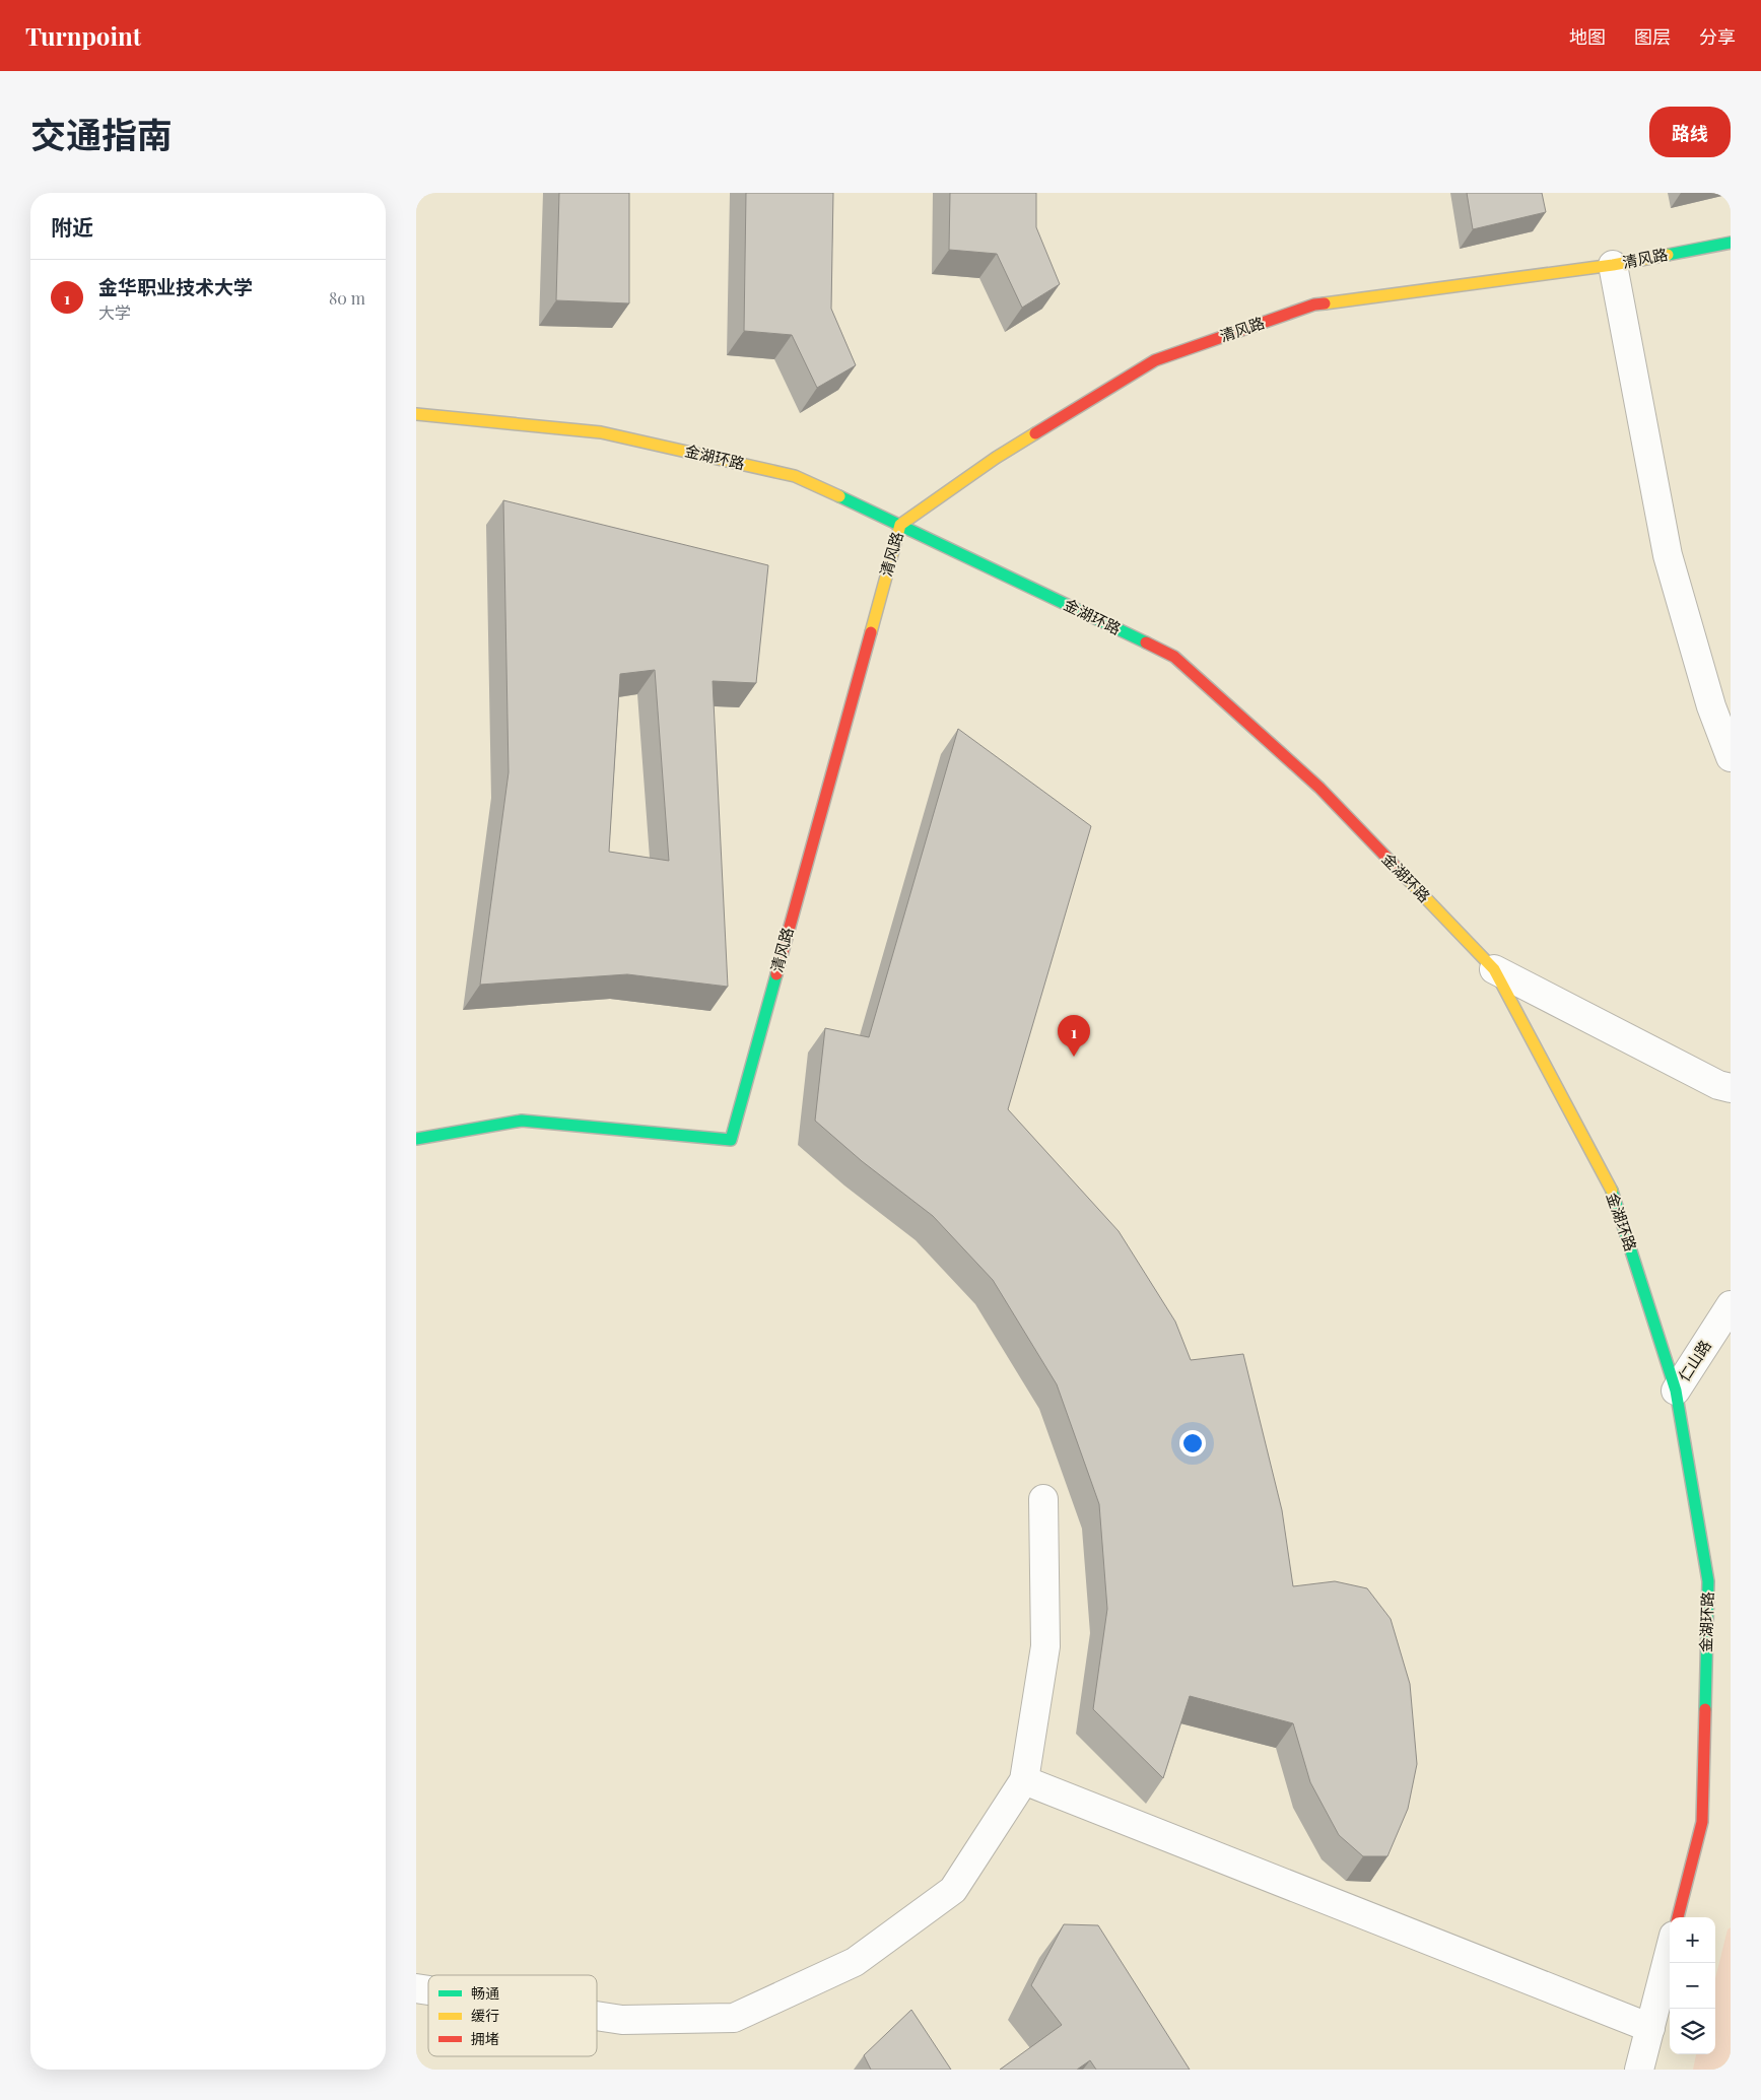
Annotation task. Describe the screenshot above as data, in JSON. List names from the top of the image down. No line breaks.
{"streets":{"street":["清风路","金湖环路","仁山路"]},"crossings":[["清风路","金湖环路"],["金湖环路","仁山路"]],"legend":["畅通","缓行","拥堵"],"page":{"header":"Turnpoint","nav":["地图","图层","分享"],"title":"交通指南","buttons":"路线","heading":"附近","list":[{"mark":"1","name":"金华职业技术大学","note":"大学","value":"80 m"}],"pins":"1","map_buttons":["+","−"]}}
